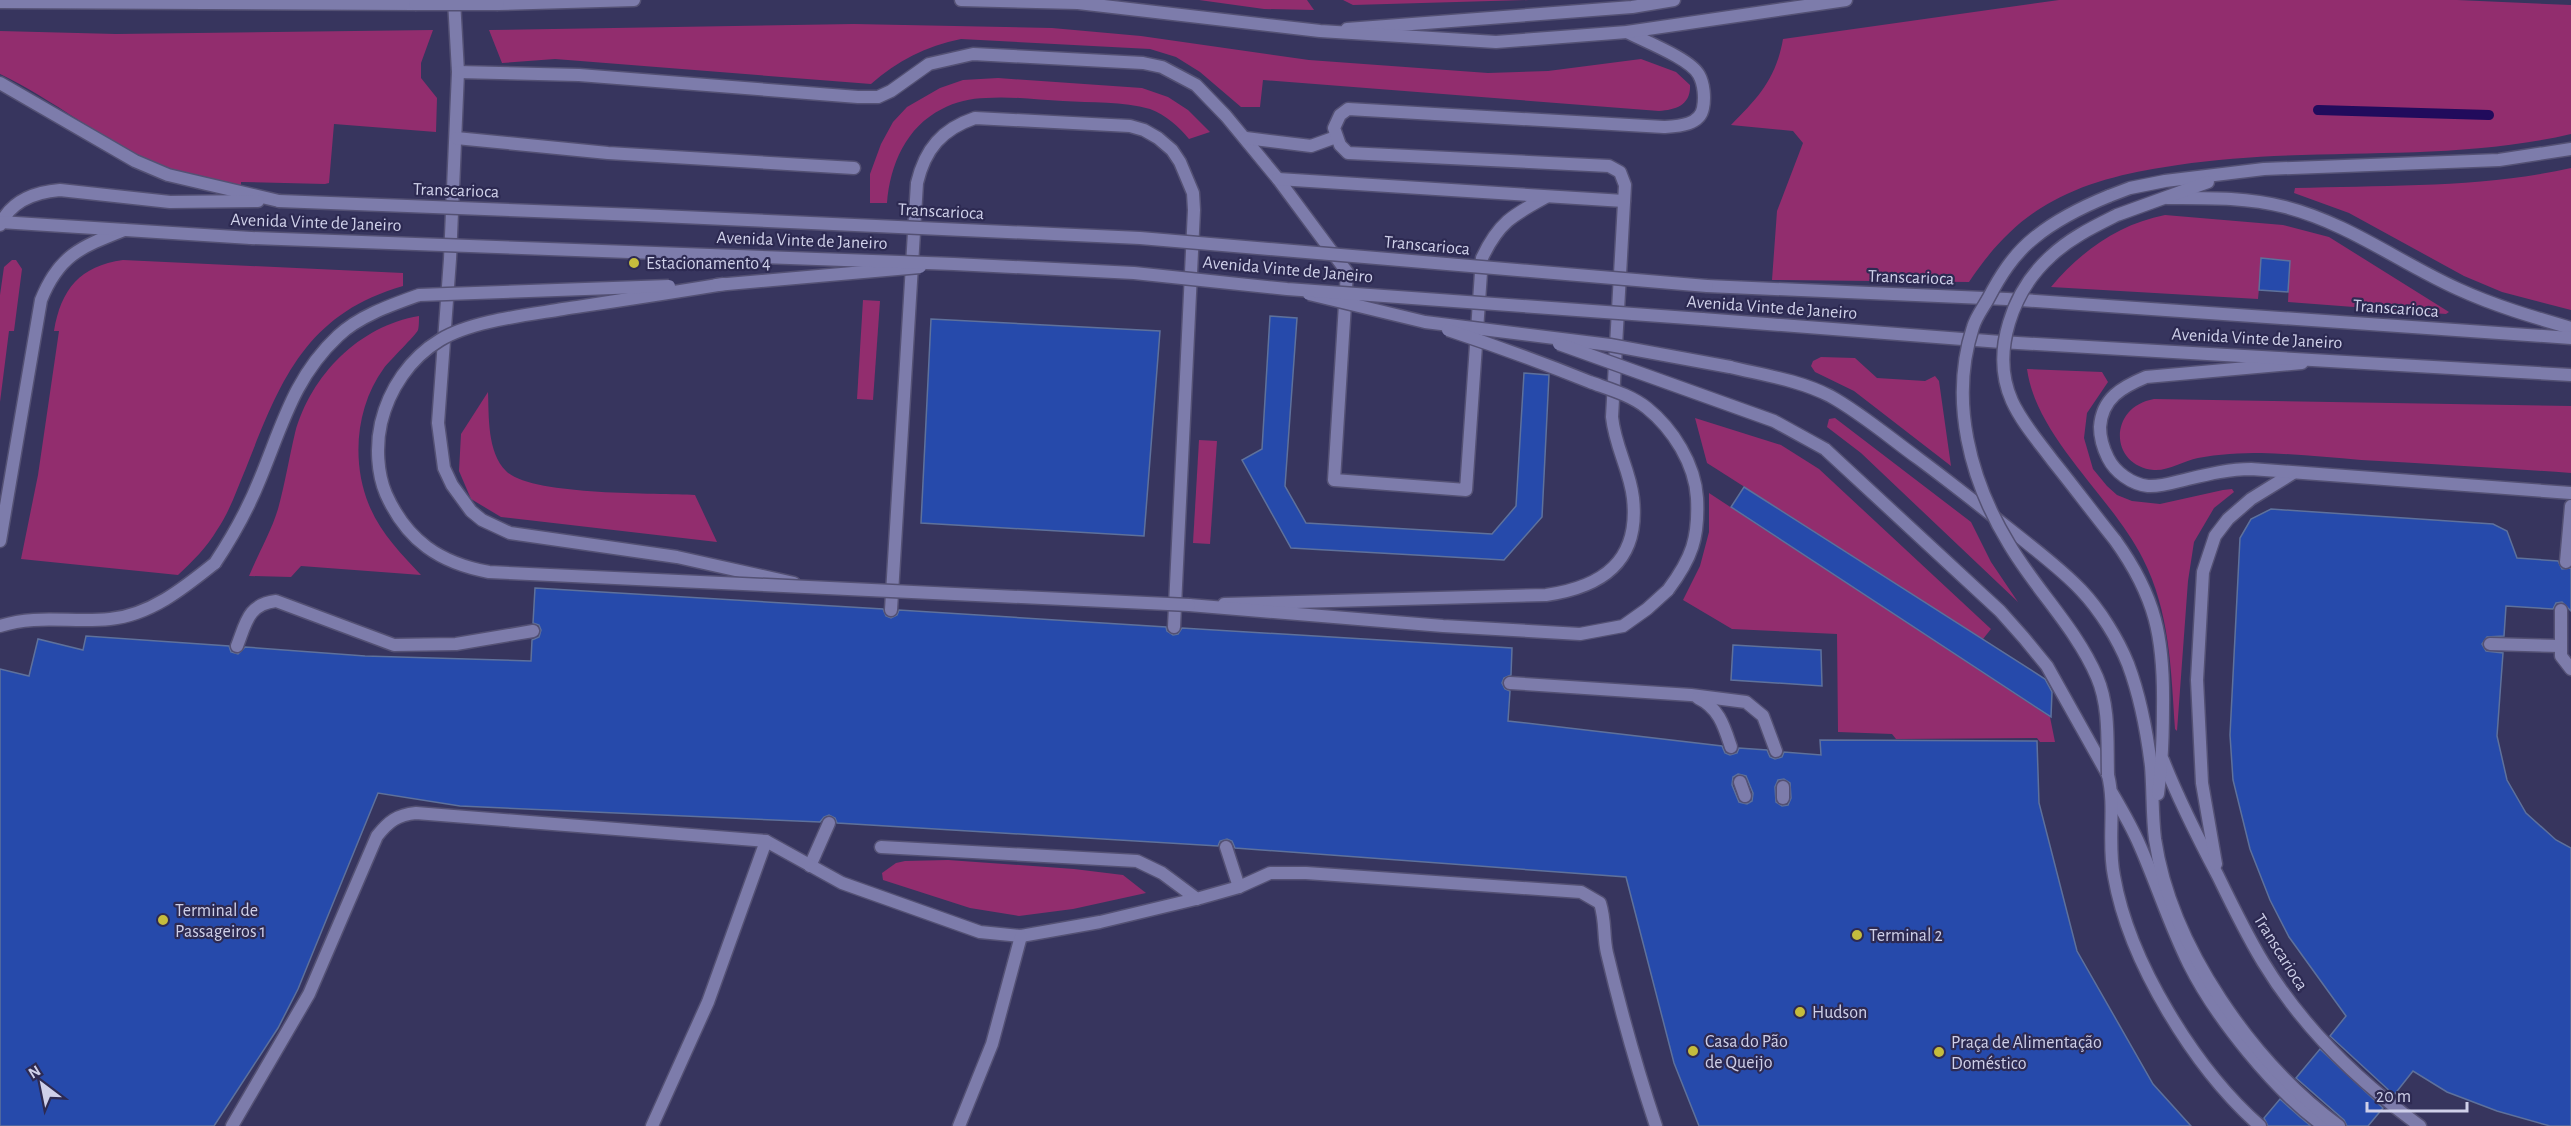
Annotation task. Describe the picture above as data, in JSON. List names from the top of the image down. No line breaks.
{"streets":{"street":["Transcarioca","Avenida Vinte de Janeiro"]},"crossings":[["Transcarioca","Avenida Vinte de Janeiro"]],"places":["Estacionamento 4","Terminal de Passageiros 1","Terminal 2","Hudson","Casa do Pão de Queijo","Praça de Alimentação Doméstico"],"scale_bar":"20 m","north":"top left"}
